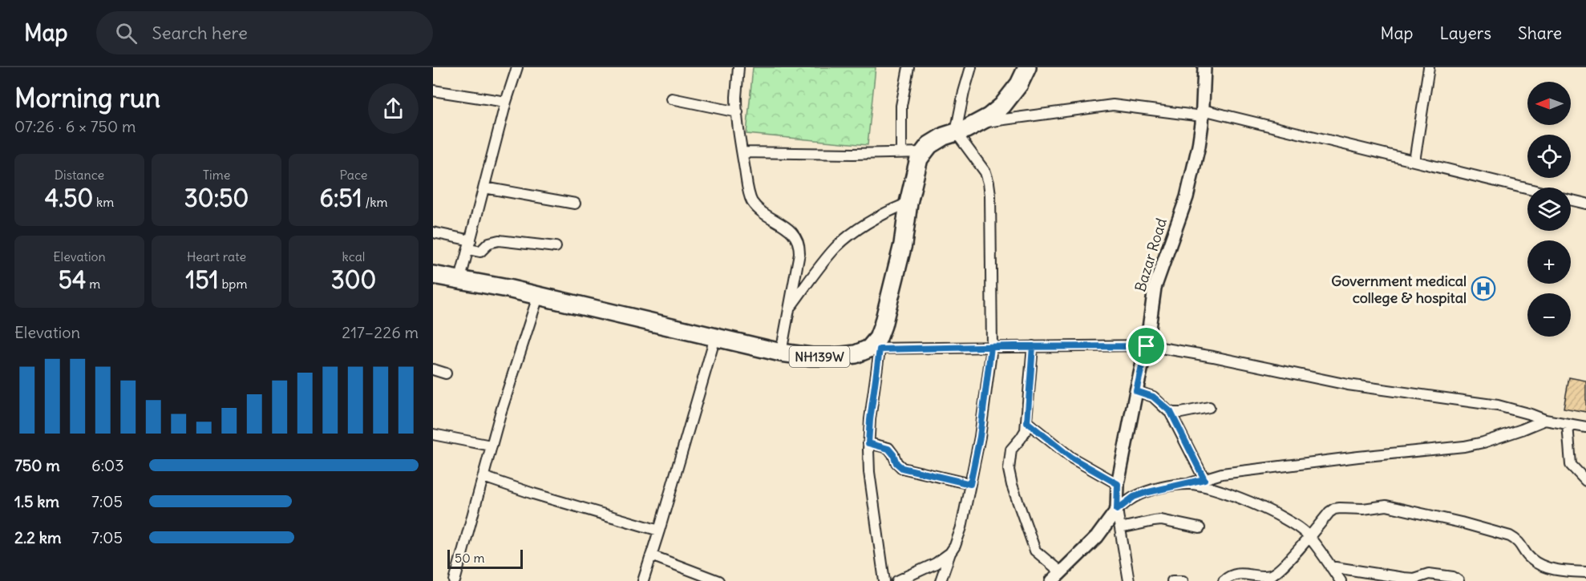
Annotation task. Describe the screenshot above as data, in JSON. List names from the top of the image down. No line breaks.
{"streets":{"highway":["NH139W"],"street":["Bazar Road"]},"places":{"hospital":["Government medical college & hospital"]},"scale_bar":"50 m","north":"left","page":{"header":"Map","search":"Search here","nav":["Map","Layers","Share"],"heading":["Morning run","07:26 · 6 × 750 m"],"map_buttons":["+","−"],"stats":[["Distance","4.50 km"],["Time","30:50"],["Pace","6:51 /km"],["Elevation","54 m"],["Heart rate","151 bpm"],["kcal","300"]],"chart":["Elevation","217–226 m"],"list":[{"name":"750 m","note":"6:03"},{"name":"1.5 km","note":"7:05"},{"name":"2.2 km","note":"7:05"}],"scale":"50 m"}}
